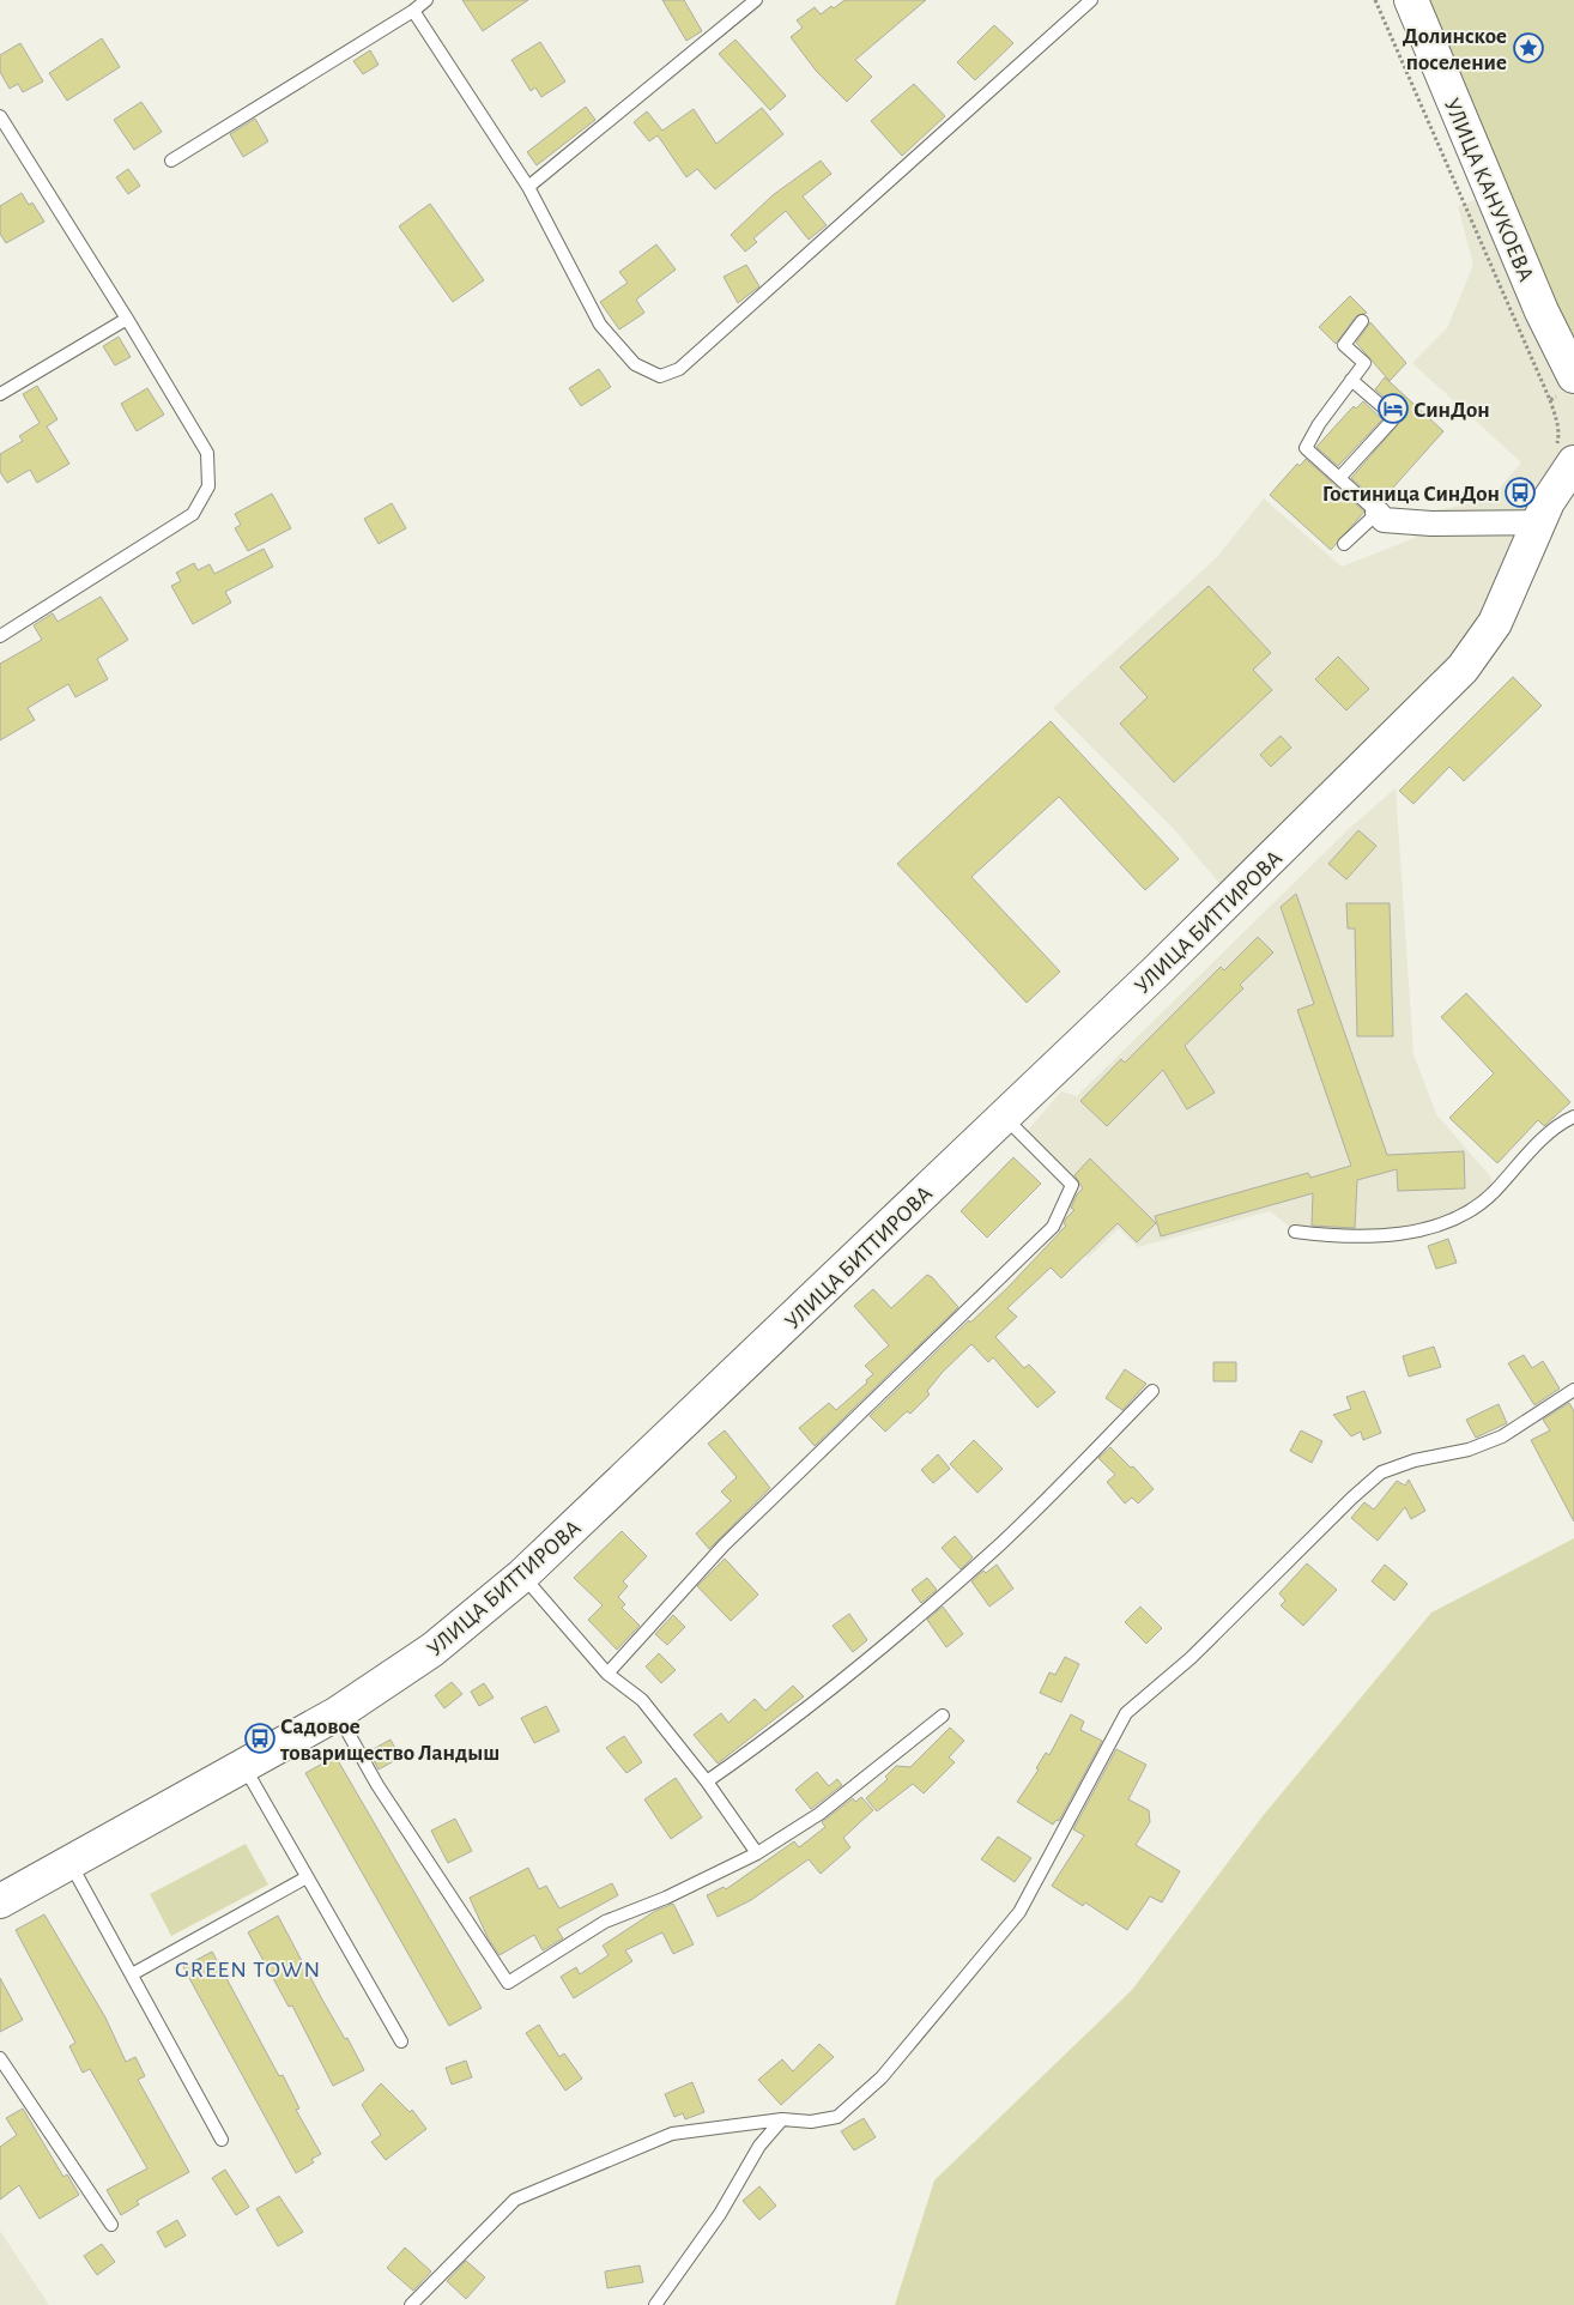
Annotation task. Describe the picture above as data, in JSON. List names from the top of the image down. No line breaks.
{"streets":{"street":["УЛИЦА КАНУКОЕВА","УЛИЦА БИТТИРОВА"]},"districts":["GREEN TOWN"],"places":{"place":["Долинское поселение"],"hotel":["СинДон"],"bus stop":["Гостиница СинДон","Садовое товарищество Ландыш"]}}
